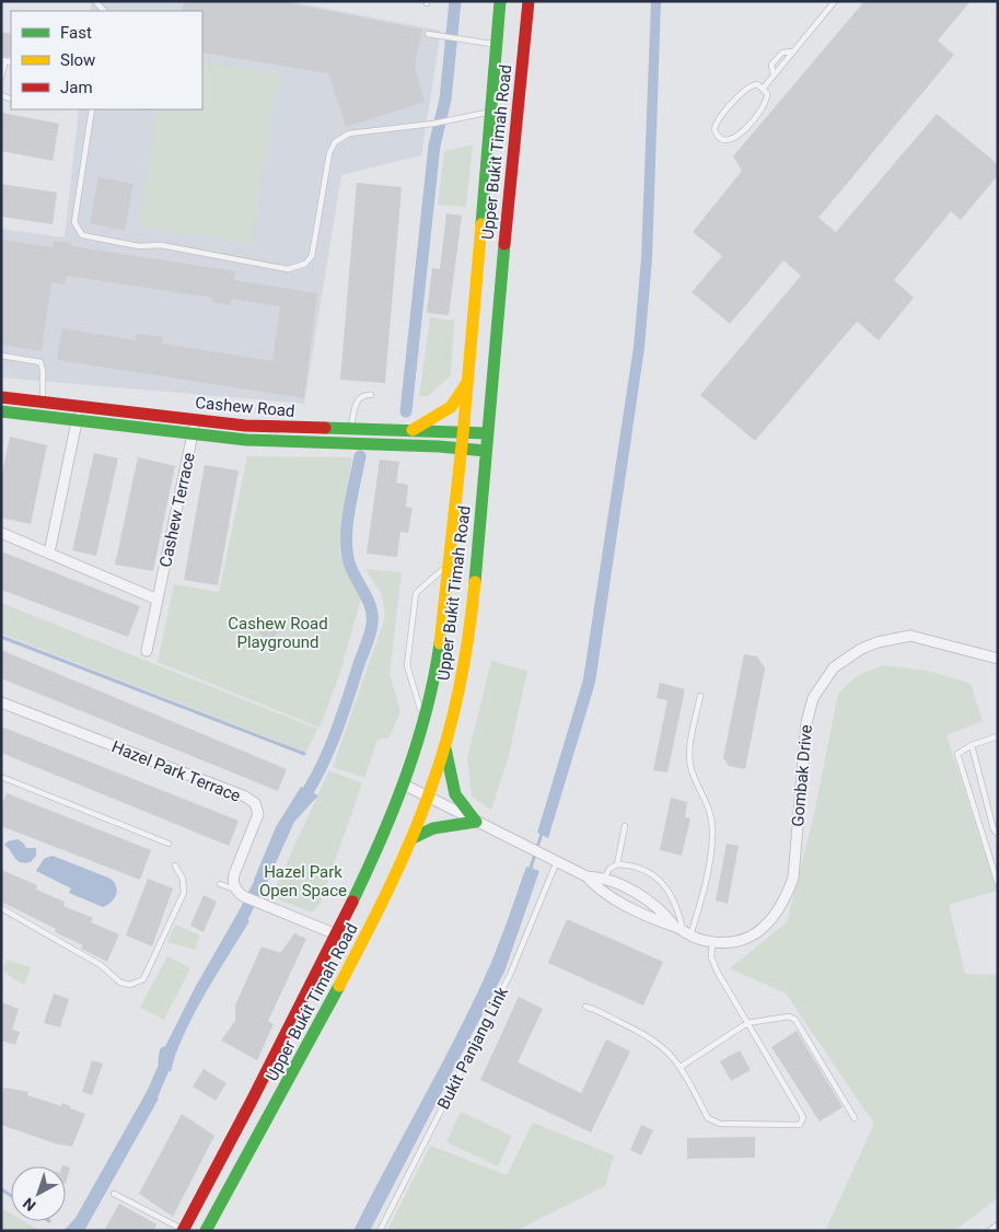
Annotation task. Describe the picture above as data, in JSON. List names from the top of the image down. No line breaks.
{"streets":{"main road":["Upper Bukit Timah Road","Cashew Road"],"street":["Cashew Terrace","Hazel Park Terrace","Gombak Drive"],"lane":["Bukit Panjang Link"]},"crossings":[["Upper Bukit Timah Road","Cashew Road"],["Upper Bukit Timah Road","Gombak Drive"],["Cashew Road","Cashew Terrace"],["Gombak Drive","Bukit Panjang Link"]],"parks":["Cashew Road Playground","Hazel Park Open Space"],"legend":["Fast","Slow","Jam"],"north":"bottom left"}
